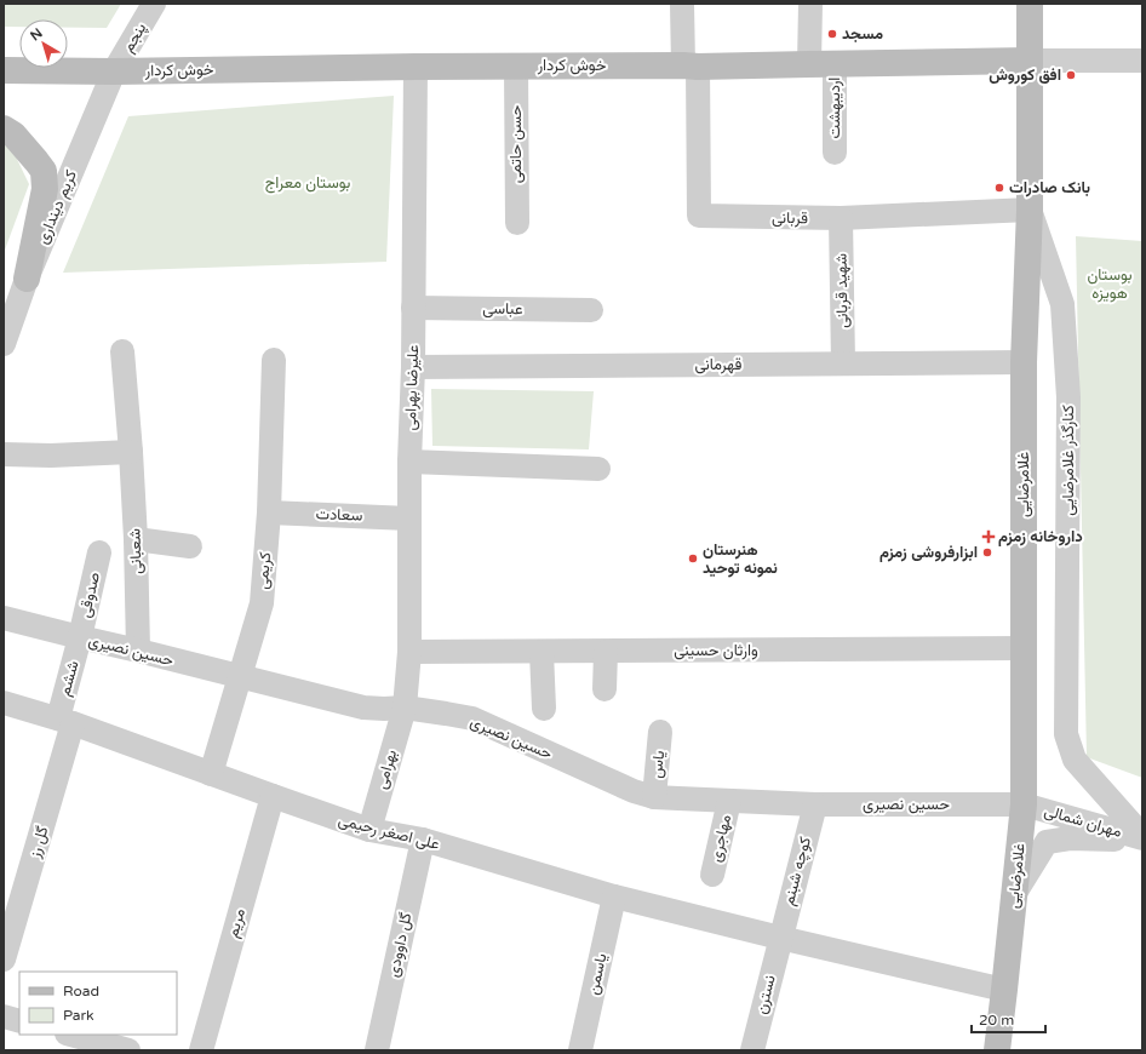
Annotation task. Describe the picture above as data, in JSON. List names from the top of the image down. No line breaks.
{"streets":{"street":["پنجم","خوش کردار","اردیبهشت","حسن حاتمی","کریم دینداری","قربانی","شهید قربانی","عباسی","قهرمانی","علیرضا بهرامی","کنارگذر غلامرضایی","غلامرضایی","سعادت","شعبانی","کریمی","صدوقی","حسین نصیری","وارثان حسینی","ششم","یاس","بهرامی","مهران شمالی","علی اصغر رحیمی","مهاجری","گل رز","کوچه شبنم","مریم","گل داوودی","یاسمن","نسترن"]},"crossings":[["پنجم","خوش کردار"],["پنجم","کریم دینداری"],["خوش کردار","اردیبهشت"],["خوش کردار","حسن حاتمی"],["خوش کردار","کریم دینداری"],["خوش کردار","قربانی"],["خوش کردار","علیرضا بهرامی"],["خوش کردار","غلامرضایی"],["قربانی","شهید قربانی"],["قربانی","کنارگذر غلامرضایی"],["قربانی","غلامرضایی"],["شهید قربانی","قهرمانی"],["عباسی","علیرضا بهرامی"],["قهرمانی","علیرضا بهرامی"],["قهرمانی","غلامرضایی"],["علیرضا بهرامی","سعادت"],["علیرضا بهرامی","حسین نصیری"],["علیرضا بهرامی","وارثان حسینی"],["علیرضا بهرامی","بهرامی"],["کنارگذر غلامرضایی","غلامرضایی"],["کنارگذر غلامرضایی","مهران شمالی"],["غلامرضایی","حسین نصیری"],["غلامرضایی","وارثان حسینی"],["غلامرضایی","مهران شمالی"],["غلامرضایی","علی اصغر رحیمی"],["سعادت","کریمی"],["شعبانی","حسین نصیری"],["کریمی","حسین نصیری"],["کریمی","علی اصغر رحیمی"],["صدوقی","حسین نصیری"],["صدوقی","ششم"],["حسین نصیری","ششم"],["حسین نصیری","یاس"],["حسین نصیری","بهرامی"],["حسین نصیری","مهران شمالی"],["حسین نصیری","مهاجری"],["حسین نصیری","کوچه شبنم"],["ششم","علی اصغر رحیمی"],["ششم","گل رز"],["بهرامی","علی اصغر رحیمی"],["علی اصغر رحیمی","گل رز"],["علی اصغر رحیمی","کوچه شبنم"],["علی اصغر رحیمی","مریم"],["علی اصغر رحیمی","گل داوودی"],["علی اصغر رحیمی","یاسمن"],["علی اصغر رحیمی","نسترن"],["کوچه شبنم","نسترن"]],"parks":["بوستان معراج","بوستان هویزه"],"places":{"other":["مسجد","افق کوروش","بانک صادرات","ابزارفروشی زمزم","هنرستان نمونه توحید"],"health":["داروخانه زمزم"]},"legend":["Road","Park"],"scale_bar":"20 m","north":"top left"}
